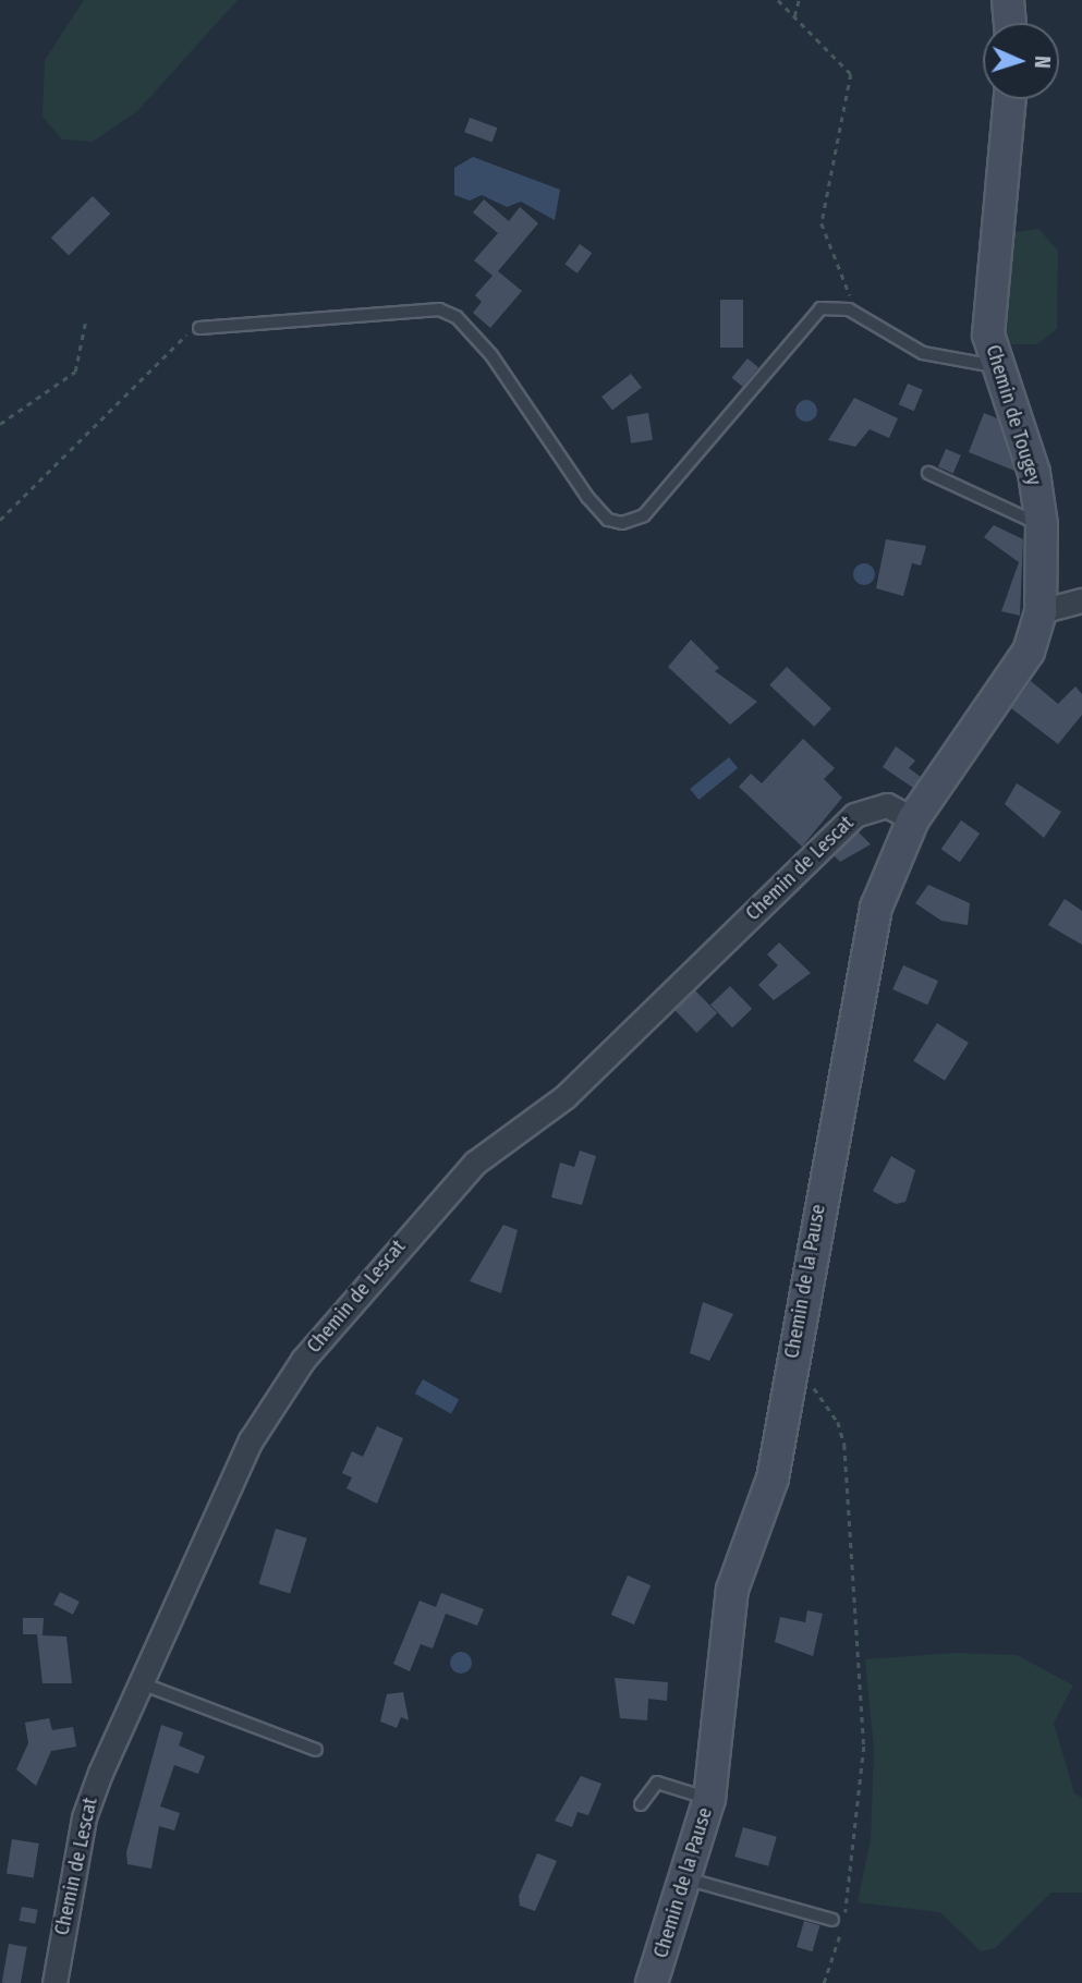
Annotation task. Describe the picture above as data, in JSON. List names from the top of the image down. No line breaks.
{"streets":{"street":["Chemin de Tougey","Chemin de Lescat","Chemin de la Pause"]},"crossings":[["Chemin de Tougey","Chemin de la Pause"],["Chemin de Lescat","Chemin de la Pause"]],"north":"right"}
